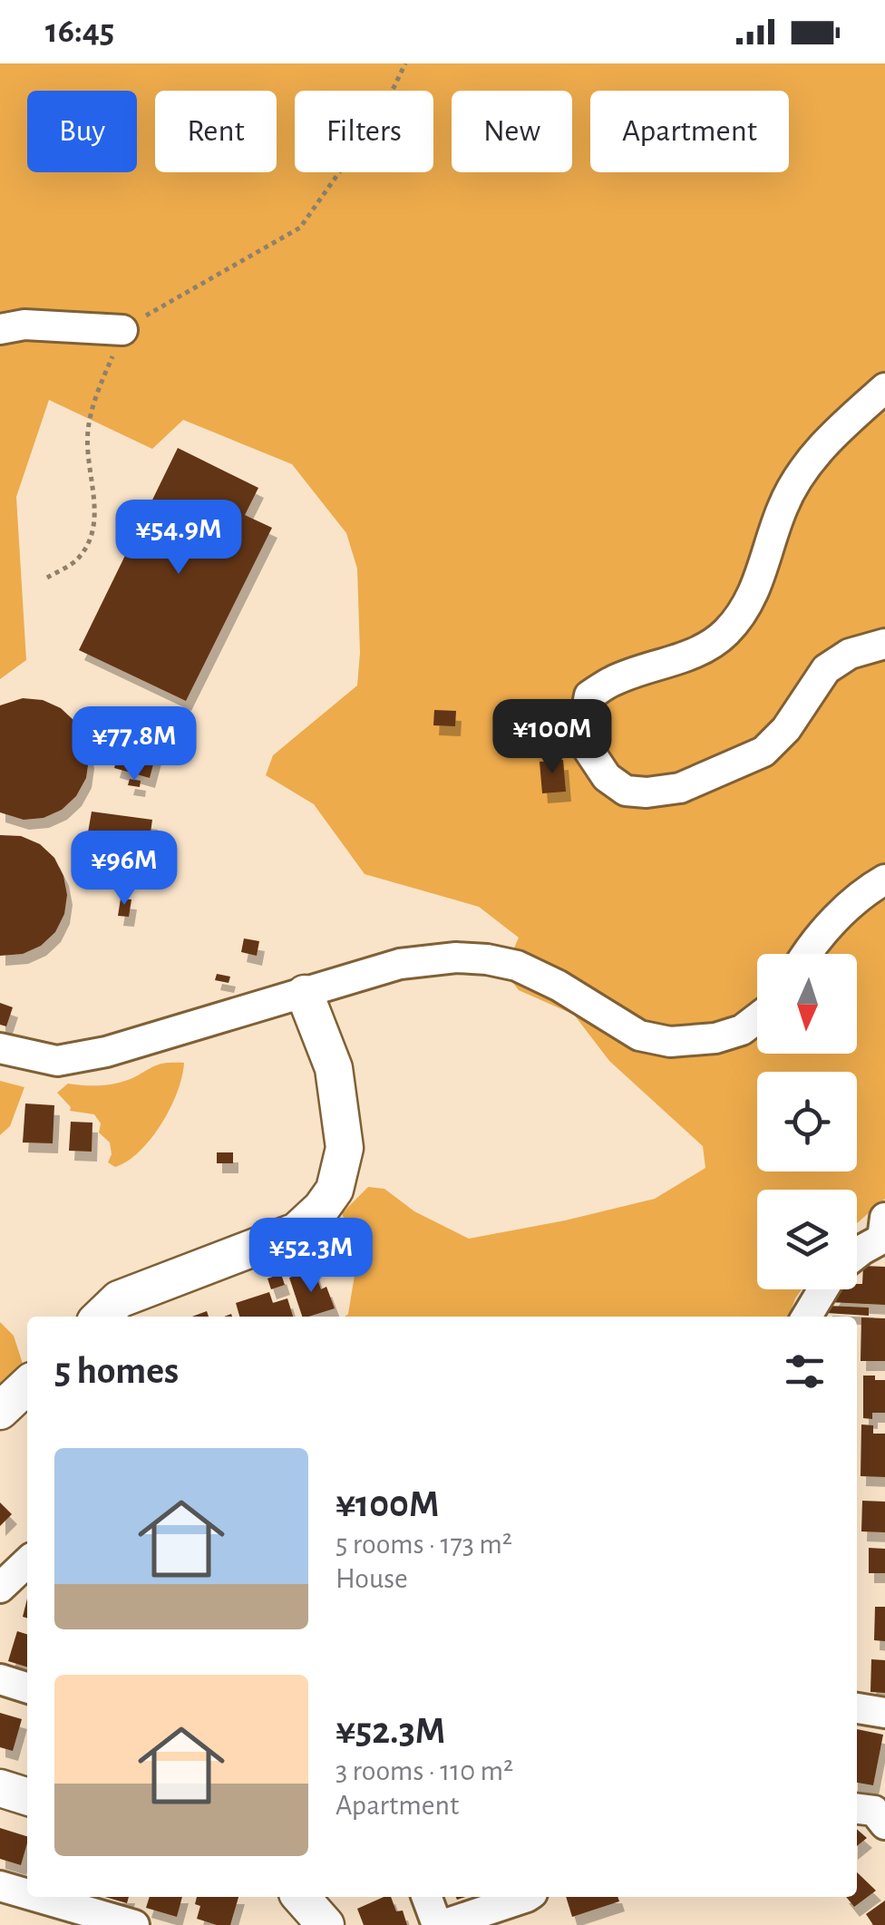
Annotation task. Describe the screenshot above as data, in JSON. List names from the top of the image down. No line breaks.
{"north":"bottom","page":{"status":"16:45","chip":["Buy","Rent","Filters","New","Apartment"],"price":["¥54.9M","¥100M","¥77.8M","¥96M","¥52.3M"],"heading":"5 homes","list":[{"name":"¥100M","note":"5 rooms · 173 m² · House"},{"name":"¥52.3M","note":"3 rooms · 110 m² · Apartment"}]}}
